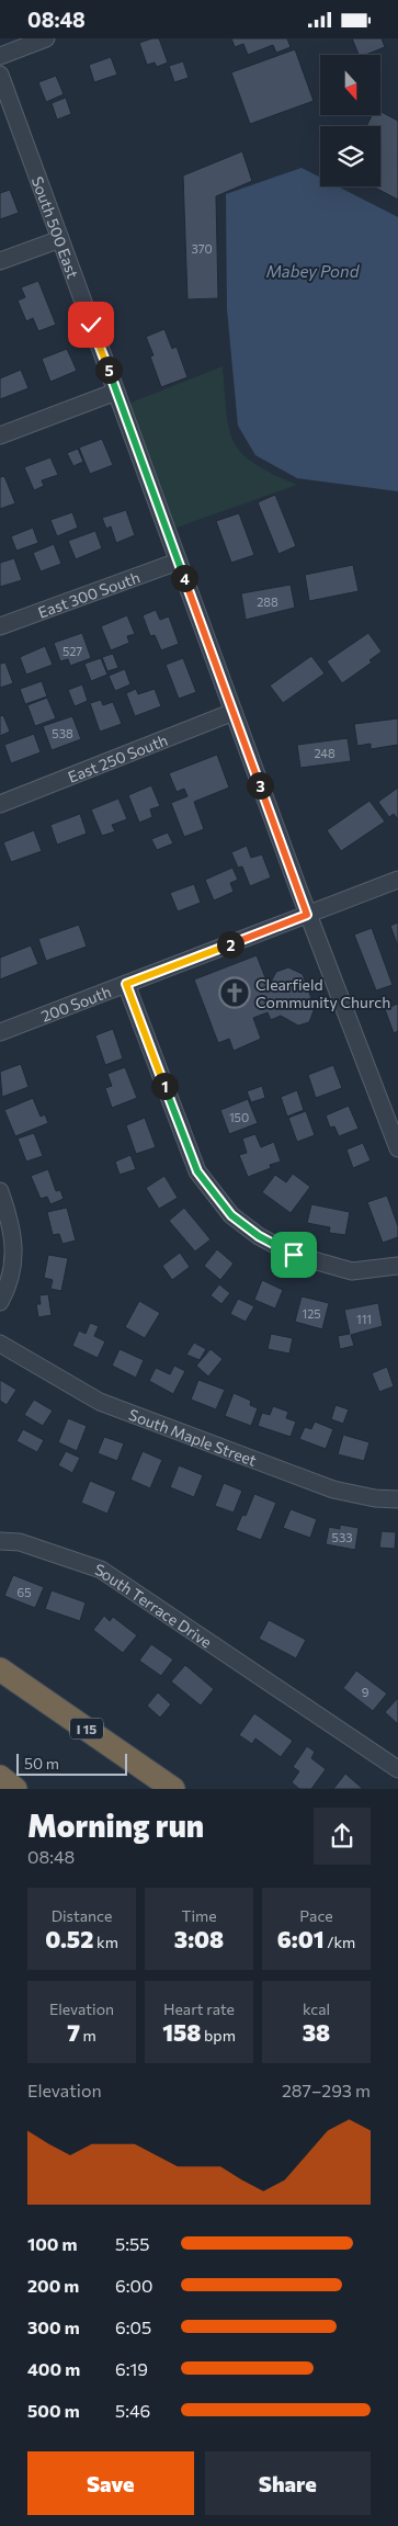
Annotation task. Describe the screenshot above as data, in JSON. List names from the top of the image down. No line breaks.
{"streets":{"highway":["I 15"],"street":["South 500 East","East 300 South","East 250 South","200 South","South Maple Street","South Terrace Drive"]},"crossings":[["South 500 East","East 300 South"],["South 500 East","East 250 South"],["South 500 East","200 South"]],"water":["Mabey Pond"],"places":{"church":["Clearfield Community Church"]},"house_numbers":["370","288","527","538","248","150","125","111","533","65","9"],"scale_bar":"50 m","north":"bottom","page":{"status":"08:48","pins":["5","4","3","2","1"],"scale":"50 m","heading":["Morning run","08:48"],"stats":[["Distance","0.52 km"],["Time","3:08"],["Pace","6:01 /km"],["Elevation","7 m"],["Heart rate","158 bpm"],["kcal","38"]],"chart":["Elevation","287–293 m"],"list":[{"name":"100 m","note":"5:55"},{"name":"200 m","note":"6:00"},{"name":"300 m","note":"6:05"},{"name":"400 m","note":"6:19"},{"name":"500 m","note":"5:46"}],"buttons":["Save","Share"]}}
